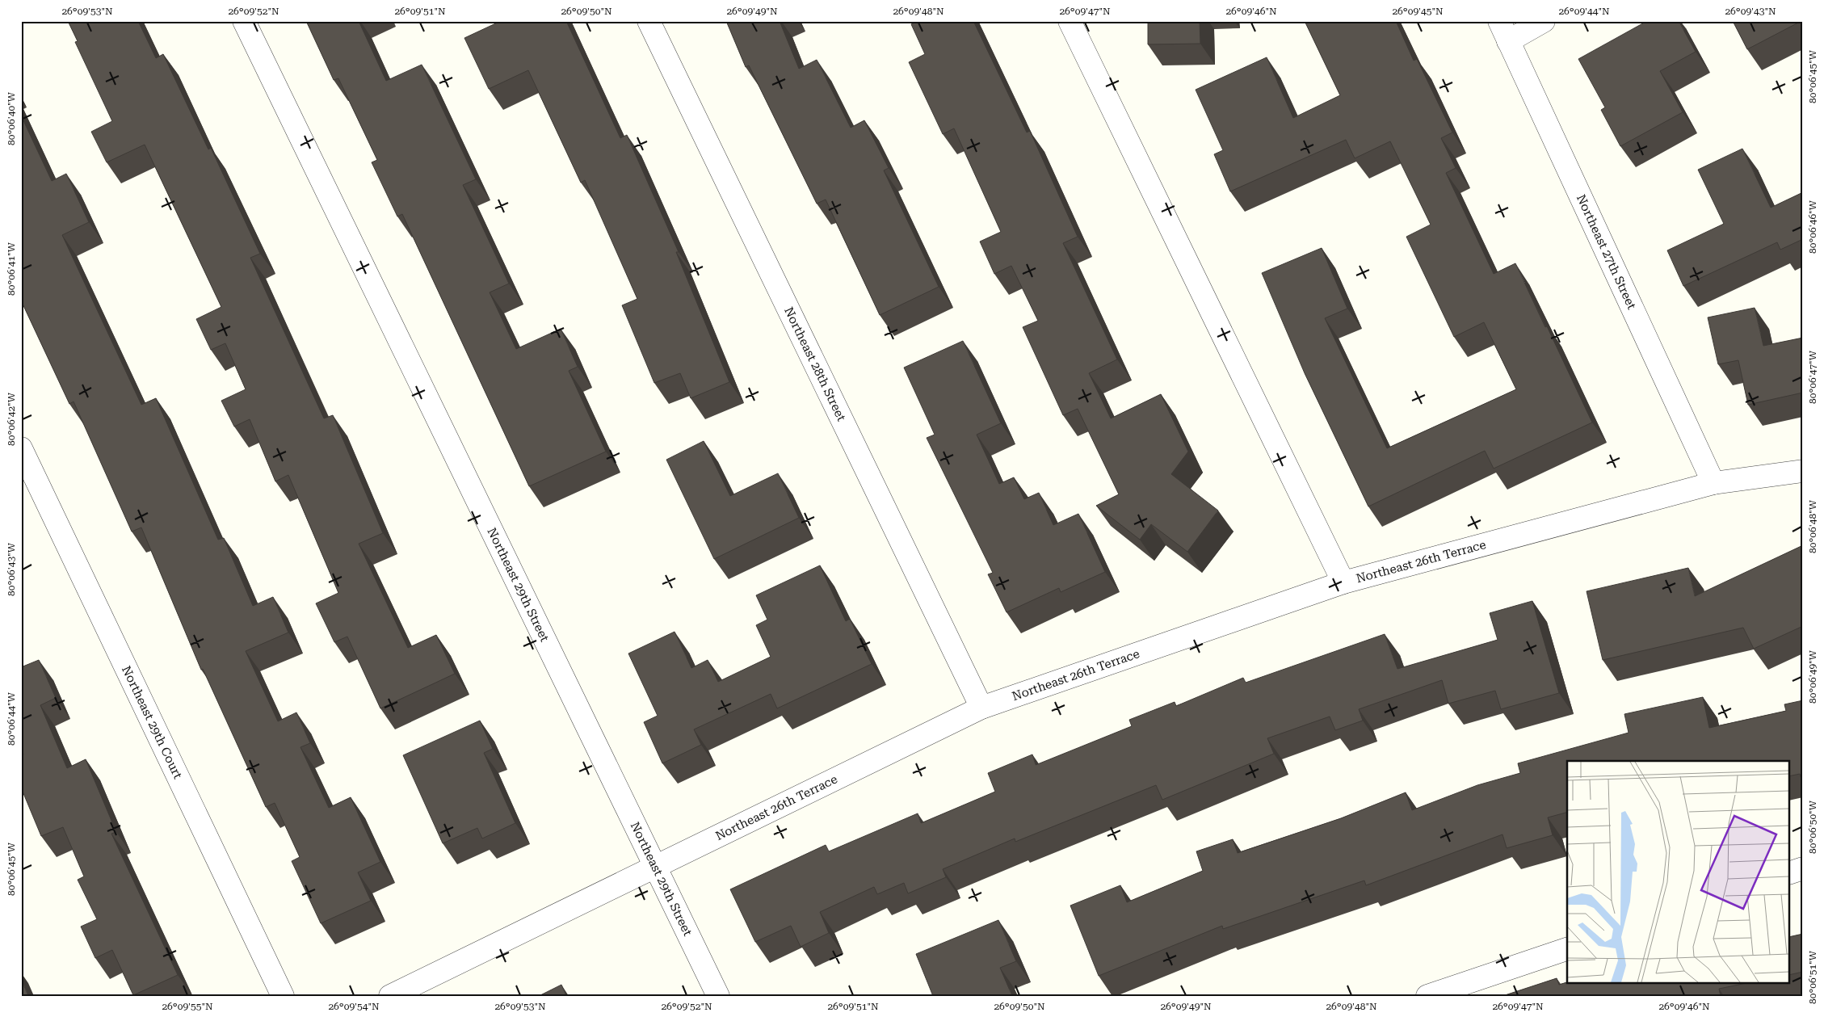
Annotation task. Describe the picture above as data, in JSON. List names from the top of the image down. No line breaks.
{"streets":{"street":["Northeast 27th Street","Northeast 28th Street","Northeast 26th Terrace","Northeast 29th Street","Northeast 29th Court"]},"crossings":[["Northeast 27th Street","Northeast 26th Terrace"],["Northeast 28th Street","Northeast 26th Terrace"],["Northeast 26th Terrace","Northeast 29th Street"]],"coordinates":["26°09'53\"N","26°09'52\"N","26°09'51\"N","26°09'50\"N","26°09'49\"N","26°09'48\"N","26°09'47\"N","26°09'46\"N","26°09'45\"N","26°09'44\"N","26°09'43\"N","80°06'45\"W","80°06'40\"W","80°06'46\"W","80°06'41\"W","80°06'47\"W","80°06'42\"W","80°06'48\"W","80°06'43\"W","80°06'49\"W","80°06'44\"W","80°06'50\"W","80°06'51\"W","26°09'55\"N","26°09'54\"N"]}
